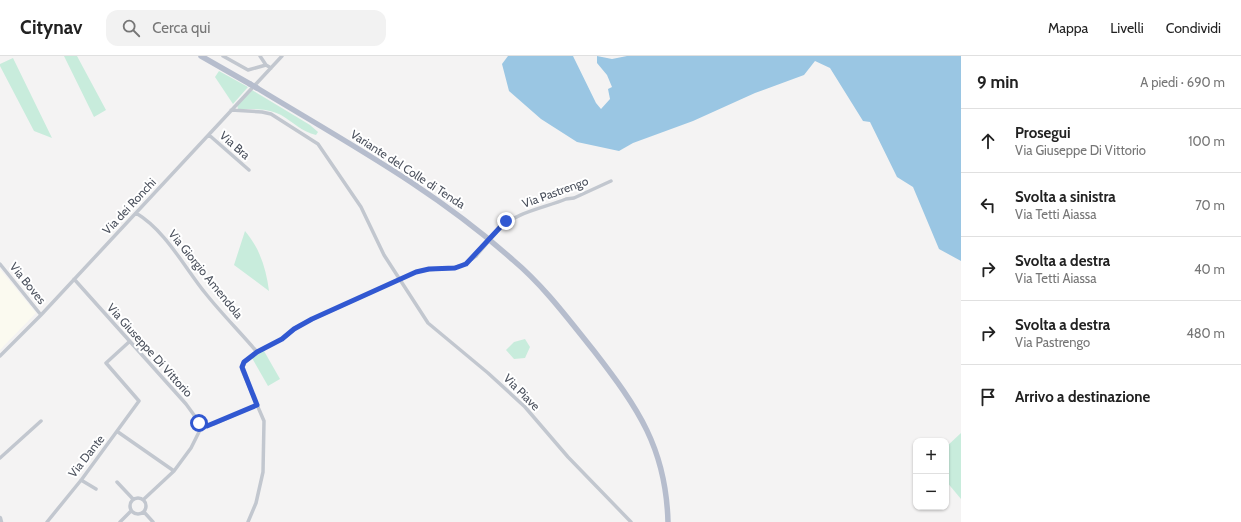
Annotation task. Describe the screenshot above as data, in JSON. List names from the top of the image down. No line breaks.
{"streets":{"main road":["Variante del Colle di Tenda"],"street":["Via Bra","Via Pastrengo","Via dei Ronchi","Via Giorgio Amendola","Via Boves","Via Giuseppe Di Vittorio","Via Piave","Via Dante"]},"crossings":[["Via Bra","Via dei Ronchi"],["Via Pastrengo","Via Giorgio Amendola"],["Via Pastrengo","Via Piave"],["Via dei Ronchi","Via Giorgio Amendola"],["Via dei Ronchi","Via Boves"],["Via dei Ronchi","Via Giuseppe Di Vittorio"],["Via dei Ronchi","Via Piave"],["Via Giuseppe Di Vittorio","Via Dante"]],"page":{"header":"Citynav","search":"Cerca qui","nav":["Mappa","Livelli","Condividi"],"heading":["9 min","A piedi · 690 m"],"list":[["Prosegui","Via Giuseppe Di Vittorio","100 m"],["Svolta a sinistra","Via Tetti Aiassa","70 m"],["Svolta a destra","Via Tetti Aiassa","40 m"],["Svolta a destra","Via Pastrengo","480 m"],"Arrivo a destinazione"],"map_buttons":["+","−"]}}
